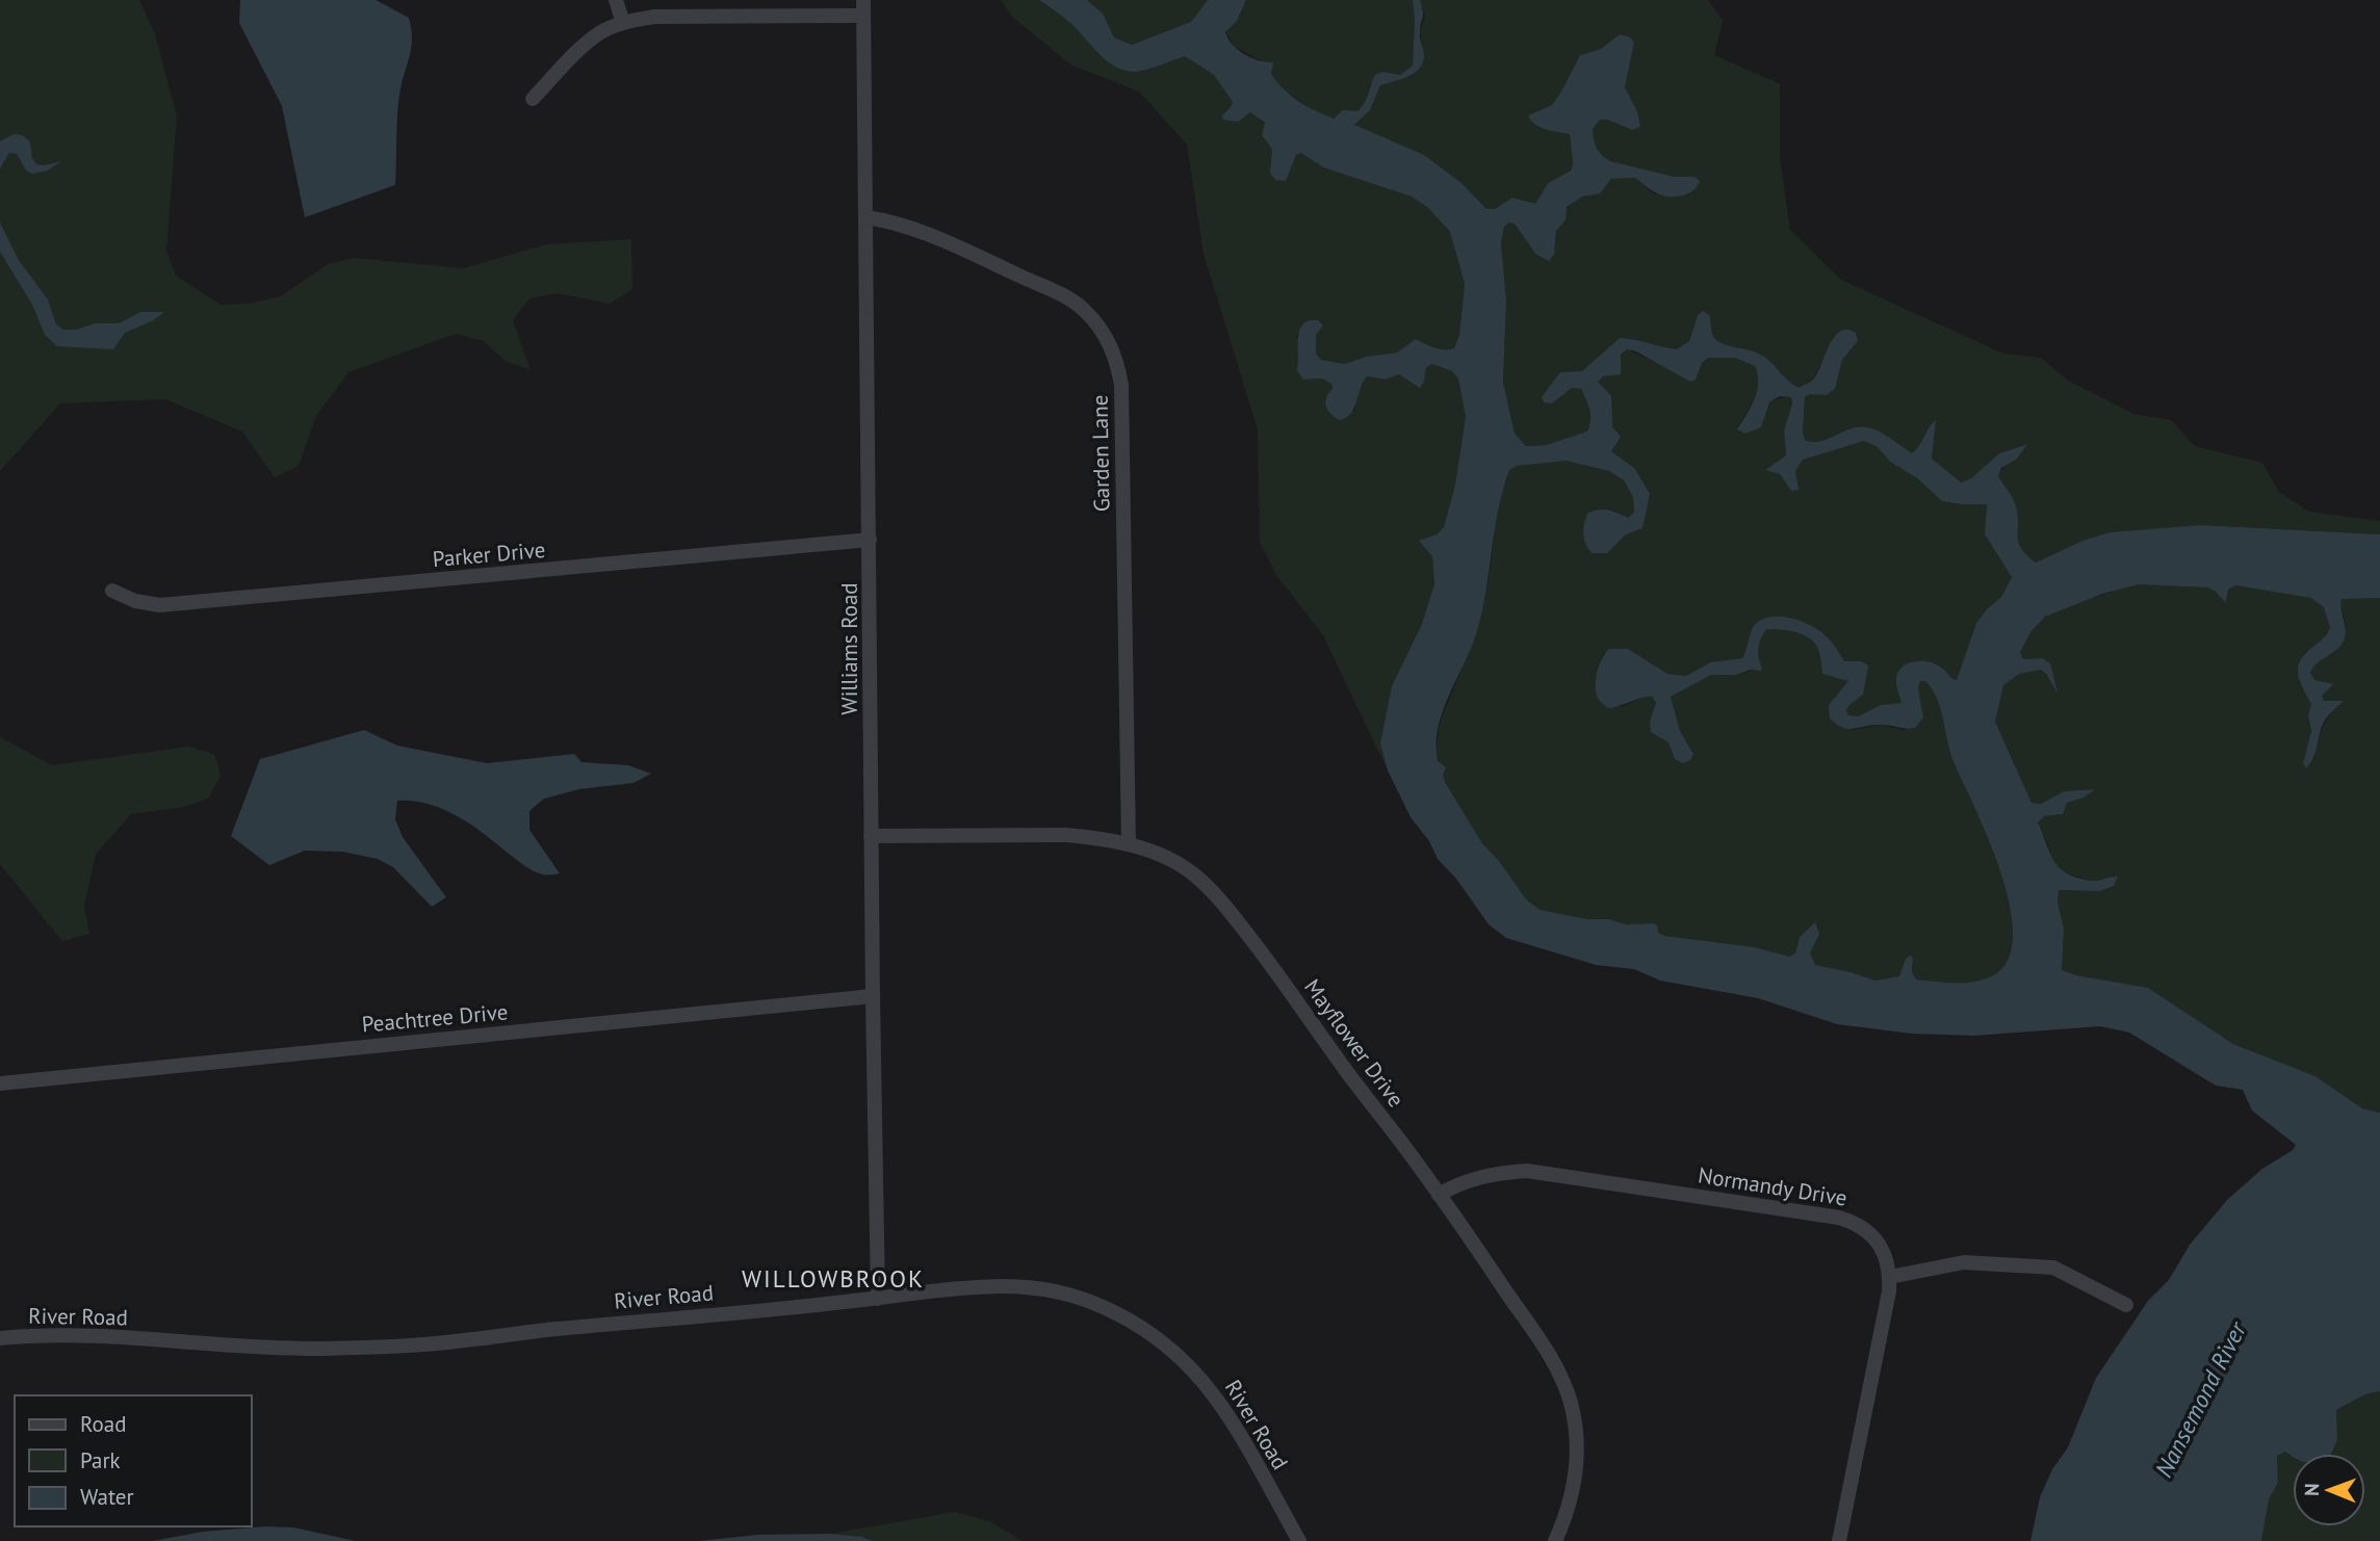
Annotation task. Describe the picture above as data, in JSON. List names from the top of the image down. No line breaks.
{"streets":{"street":["Garden Lane","Parker Drive","Williams Road","Peachtree Drive","Mayflower Drive","Normandy Drive","River Road"]},"crossings":[["Garden Lane","Williams Road"],["Garden Lane","Mayflower Drive"],["Parker Drive","Williams Road"],["Williams Road","Peachtree Drive"],["Williams Road","Mayflower Drive"],["Williams Road","River Road"],["Mayflower Drive","Normandy Drive"]],"districts":["WILLOWBROOK"],"water":["Nansemond River"],"legend":["Road","Park","Water"],"north":"left"}
